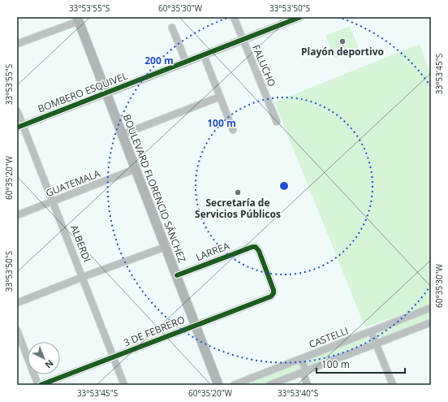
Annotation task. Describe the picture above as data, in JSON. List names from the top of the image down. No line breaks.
{"streets":{"main road":["BOULEVARD FLORENCIO SÁNCHEZ"],"street":["FALUCHO","BOMBERO ESQUIVEL","GUATEMALA","ALBERDI","LARREA","3 DE FEBRERO","CASTELLI"]},"crossings":[["FALUCHO","BOMBERO ESQUIVEL"],["BOMBERO ESQUIVEL","BOULEVARD FLORENCIO SÁNCHEZ"],["BOMBERO ESQUIVEL","ALBERDI"],["GUATEMALA","BOULEVARD FLORENCIO SÁNCHEZ"],["GUATEMALA","ALBERDI"],["BOULEVARD FLORENCIO SÁNCHEZ","LARREA"],["BOULEVARD FLORENCIO SÁNCHEZ","3 DE FEBRERO"],["ALBERDI","3 DE FEBRERO"],["LARREA","3 DE FEBRERO"]],"places":["Playón deportivo","Secretaría de Servicios Públicos"],"scale_bar":"100 m","north":"bottom right","coordinates":["33°53'55\"S","60°35'30\"W","33°53'50\"S","33°53'45\"S","60°35'20\"W","33°53'40\"S"],"rings":["200 m","100 m"]}
